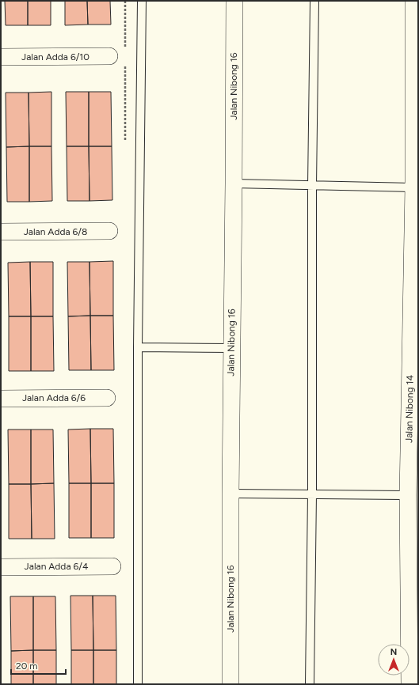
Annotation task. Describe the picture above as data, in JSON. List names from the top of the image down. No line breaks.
{"streets":{"street":["Jalan Adda 6/10","Jalan Nibong 16","Jalan Adda 6/8","Jalan Adda 6/6","Jalan Nibong 14","Jalan Adda 6/4"]},"scale_bar":"20 m","north":"top"}
